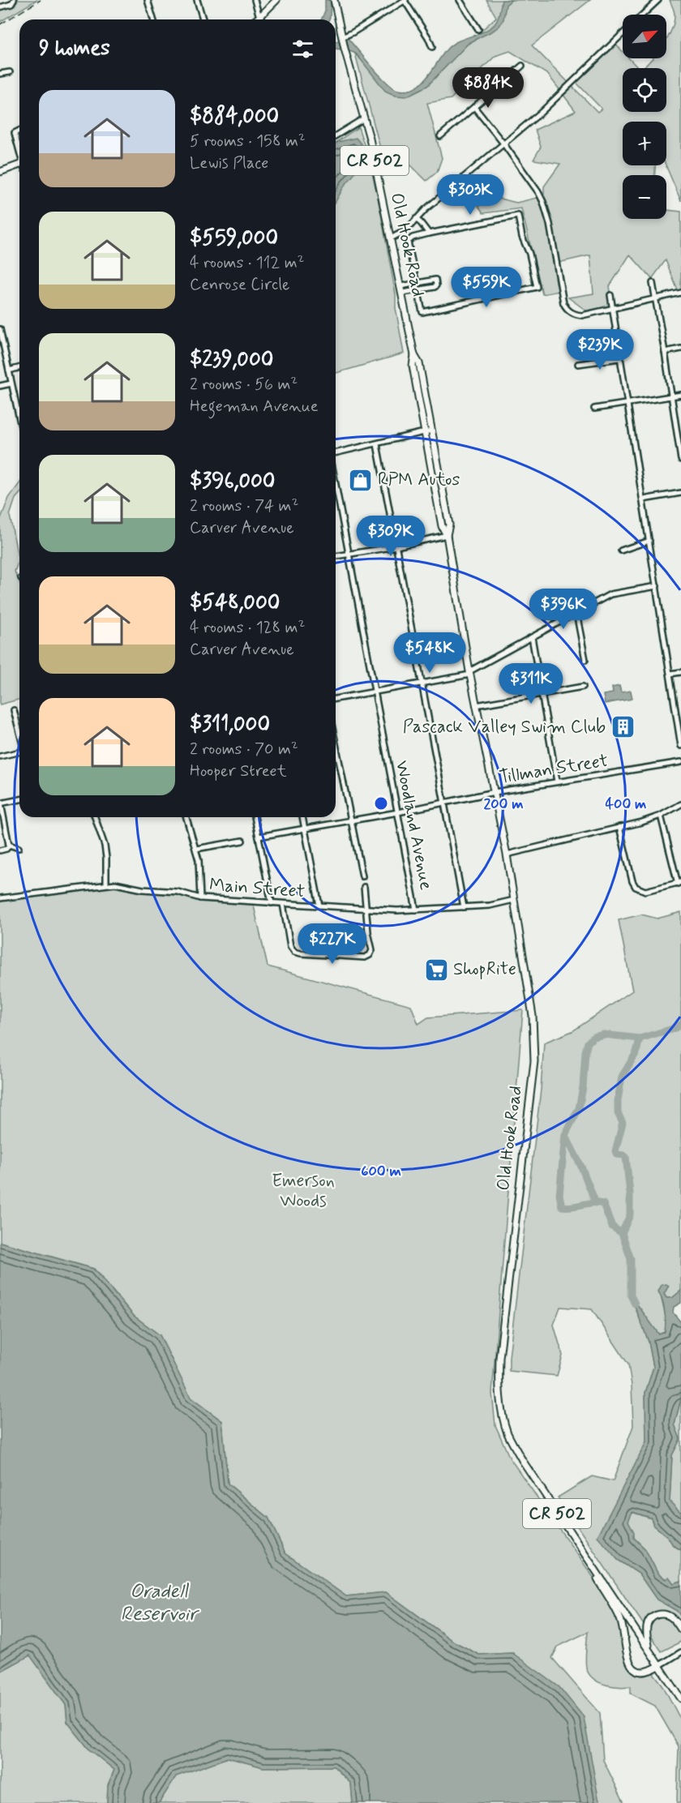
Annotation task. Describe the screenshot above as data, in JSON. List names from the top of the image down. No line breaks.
{"streets":{"main road":["CR 502","Old Hook Road"],"street":["Tillman Street","Woodland Avenue","Main Street"]},"crossings":[["Old Hook Road","Tillman Street"],["Old Hook Road","Main Street"],["Tillman Street","Woodland Avenue"],["Woodland Avenue","Main Street"]],"water":["Oradell Reservoir"],"parks":["Emerson Woods"],"places":{"shop":["RPM Autos"],"building":["Pascack Valley Swim Club"],"supermarket":["ShopRite"]},"north":"top right","page":{"map_buttons":["+","−"],"heading":"9 homes","price":["$884K","$303K","$559K","$239K","$309K","$396K","$548K","$311K","$227K"],"list":[{"name":"$884,000","note":"5 rooms · 158 m² · Lewis Place"},{"name":"$559,000","note":"4 rooms · 112 m² · Cenrose Circle"},{"name":"$239,000","note":"2 rooms · 56 m² · Hegeman Avenue"},{"name":"$396,000","note":"2 rooms · 74 m² · Carver Avenue"},{"name":"$548,000","note":"4 rooms · 128 m² · Carver Avenue"},{"name":"$311,000","note":"2 rooms · 70 m² · Hooper Street"}]},"rings":["200 m","400 m","600 m"]}
